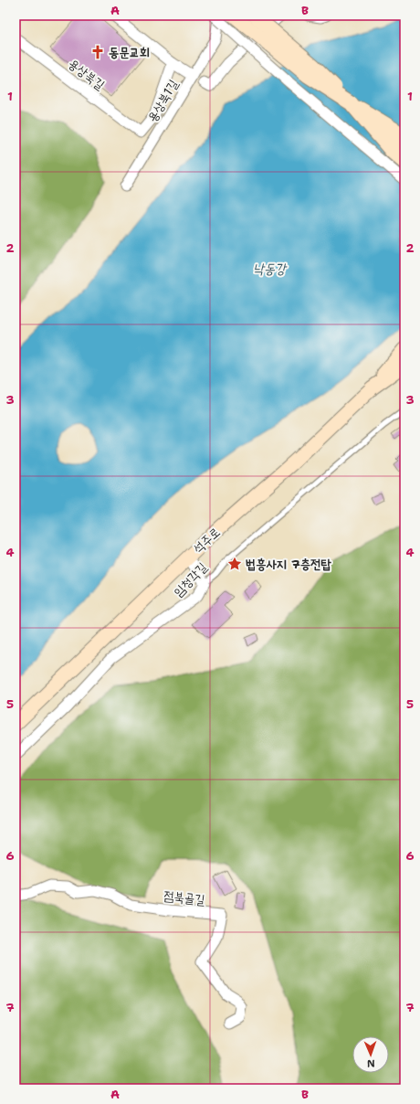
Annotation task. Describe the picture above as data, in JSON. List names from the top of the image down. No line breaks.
{"streets":{"street":["용상북길","용상북1길","석주로","임청각길","점북골길"]},"water":["낙동강"],"places":{"church":["동문교회"],"place":["법흥사지 7층전탑"]},"north":"bottom","grid":{"columns":["A","B"],"rows":["1","2","3","4","5","6","7"]}}
